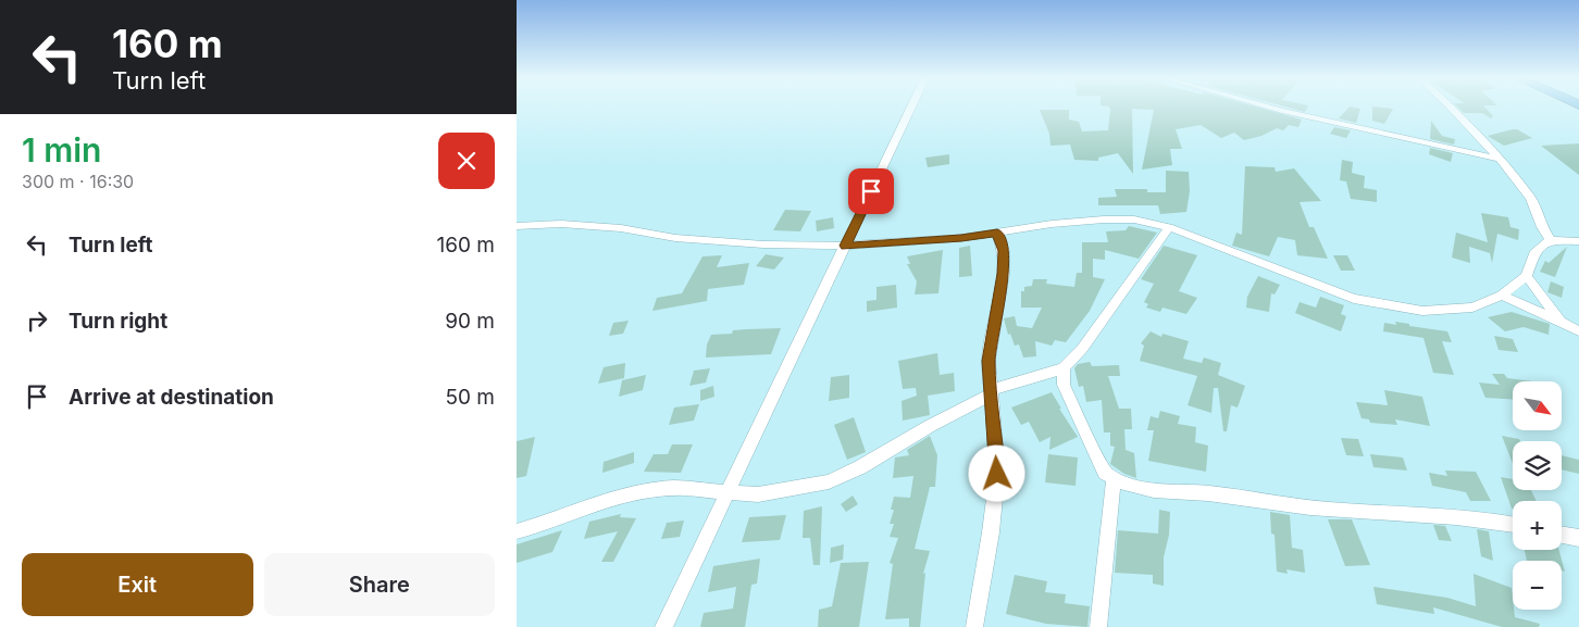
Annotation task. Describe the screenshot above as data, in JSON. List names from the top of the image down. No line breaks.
{"north":"bottom right","page":{"turn":["160 m","Turn left"],"heading":["1 min","300 m · 16:30"],"list":[{"name":"Turn left","value":"160 m"},{"name":"Turn right","value":"90 m"},{"name":"Arrive at destination","value":"50 m"}],"map_buttons":["+","−"],"buttons":["Exit","Share"]}}
